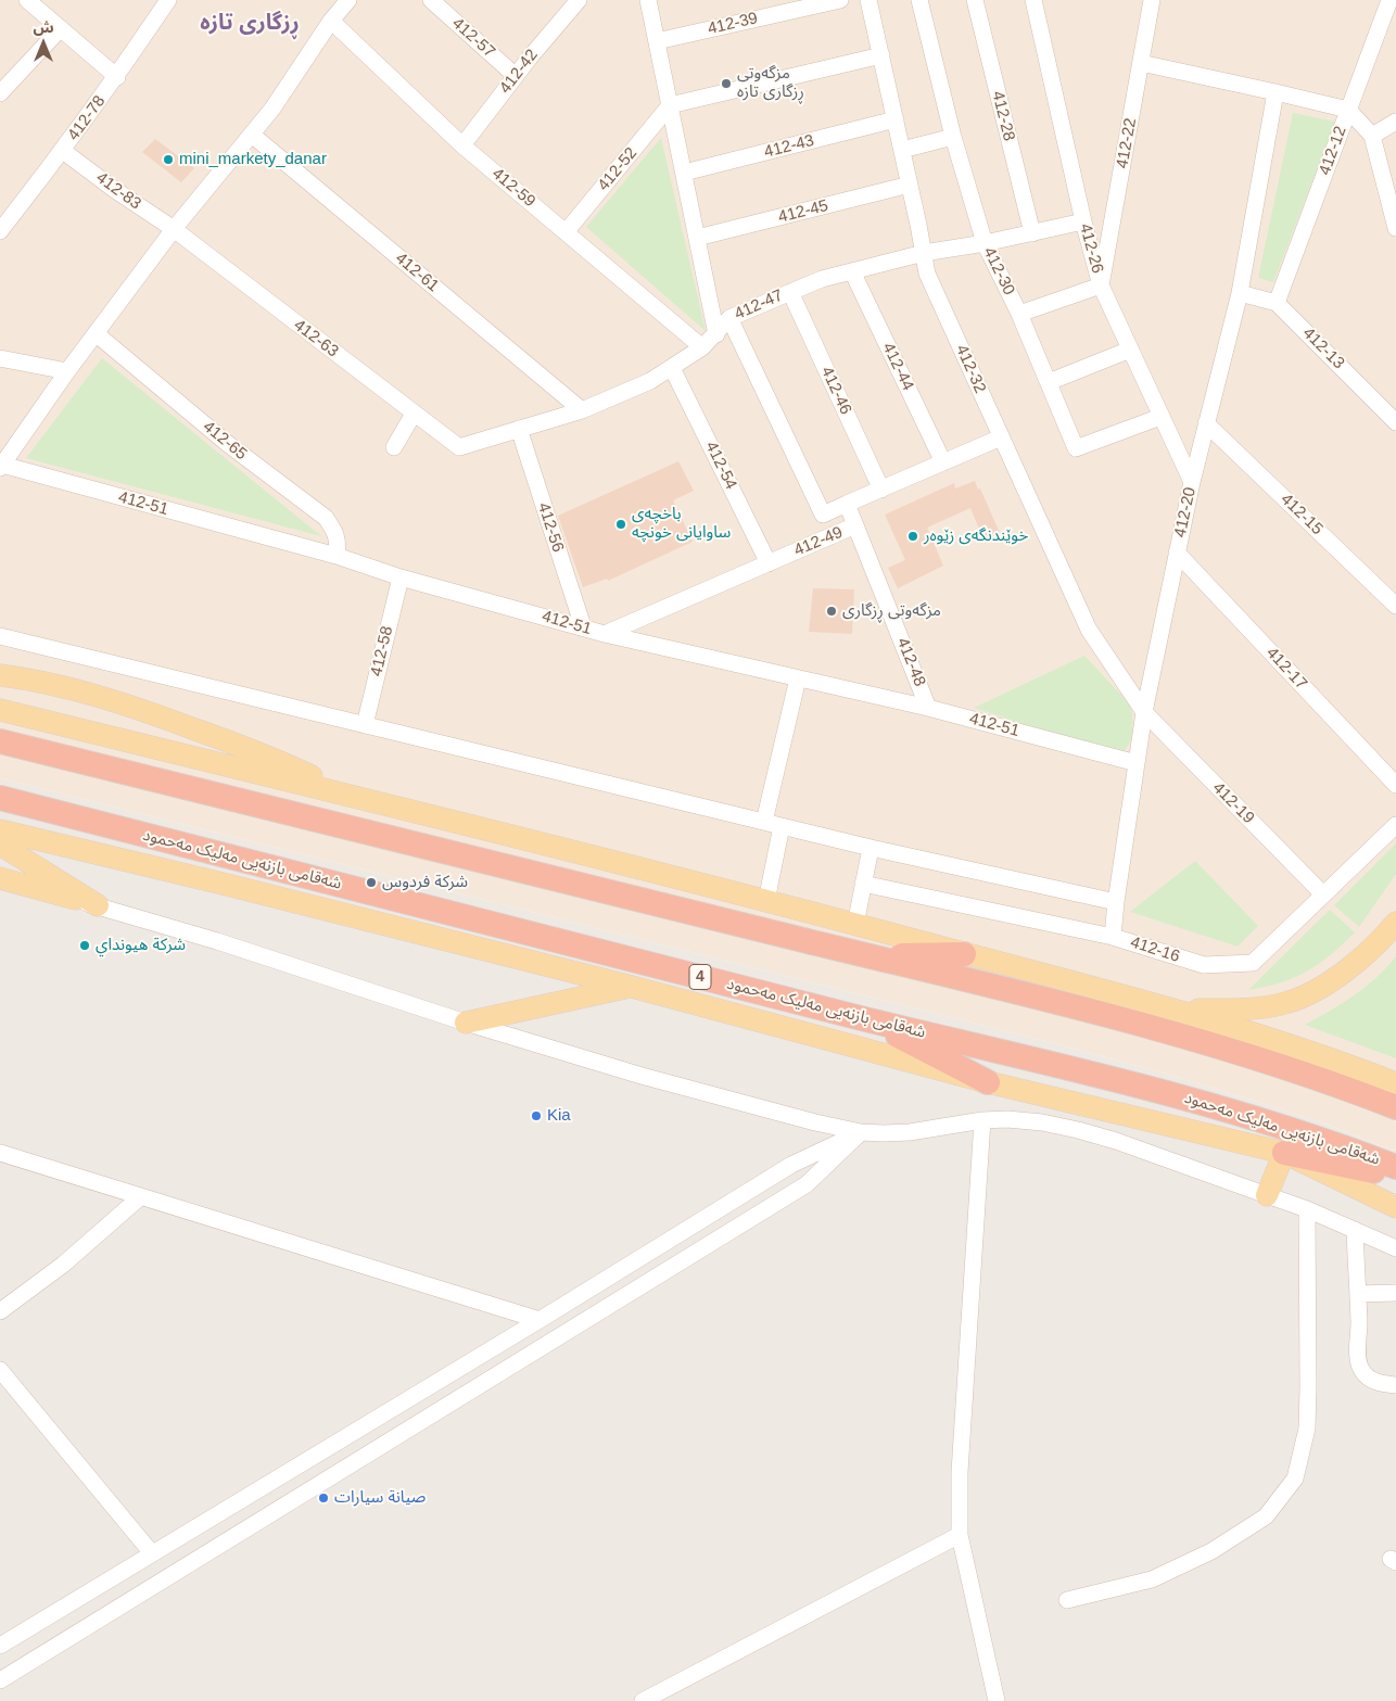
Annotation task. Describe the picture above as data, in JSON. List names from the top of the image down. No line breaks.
{"streets":{"highway":["شەقامی بازنەیی مەلیک مەحمود","4"],"street":["412-39","412-57","412-42","412-28","412-78","412-22","412-43","412-12","412-52","412-59","412-83","412-45","412-26","412-30","412-61","412-47","412-63","412-13","412-44","412-32","412-46","412-65","412-54","412-51","412-20","412-15","412-56","412-49","412-58","412-48","412-17","412-19","412-16"]},"crossings":[["412-57","412-42"],["412-42","412-59"],["412-28","412-47"],["412-78","412-83"],["412-22","412-26"],["412-43","412-32"],["412-12","412-13"],["412-52","412-59"],["412-59","412-47"],["412-83","412-63"],["412-45","412-32"],["412-26","412-30"],["412-26","412-47"],["412-26","412-20"],["412-30","412-47"],["412-61","412-47"],["412-47","412-63"],["412-47","412-44"],["412-47","412-32"],["412-47","412-46"],["412-47","412-54"],["412-47","412-56"],["412-13","412-20"],["412-44","412-49"],["412-32","412-20"],["412-32","412-49"],["412-32","412-19"],["412-46","412-49"],["412-65","412-51"],["412-54","412-49"],["412-51","412-20"],["412-51","412-56"],["412-51","412-49"],["412-51","412-58"],["412-51","412-48"],["412-20","412-15"],["412-20","412-17"],["412-20","412-19"],["412-20","412-16"],["412-49","412-48"],["412-19","412-16"]],"districts":["ڕزگاری تازە"],"places":["مزگەوتی ڕزگاری تازە","mini_markety_danar","باخچەی ساوایانی خونچە","خوێندنگەی زێوەر","مزگەوتی ڕزگاری","شركة فردوس","شركة هيونداي","Kia","صيانة سيارات"],"north":"top"}
